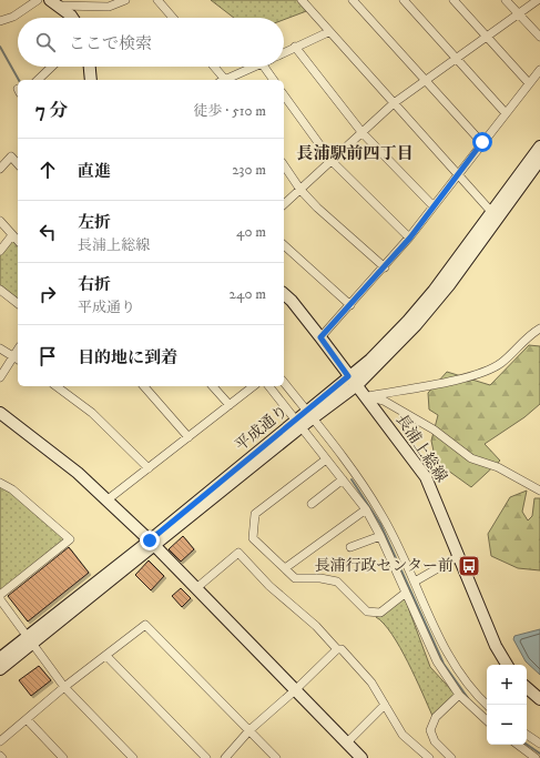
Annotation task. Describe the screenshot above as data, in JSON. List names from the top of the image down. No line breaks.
{"streets":{"street":["平成通り","長浦上総線"]},"crossings":[["平成通り","長浦上総線"]],"districts":["長浦駅前四丁目"],"places":{"bus stop":["長浦行政センター前"]},"page":{"search":"ここで検索","heading":["7 分","徒歩 · 510 m"],"list":[["直進","230 m"],["左折","長浦上総線","40 m"],["右折","平成通り","240 m"],"目的地に到着"],"map_buttons":["+","−"]}}
